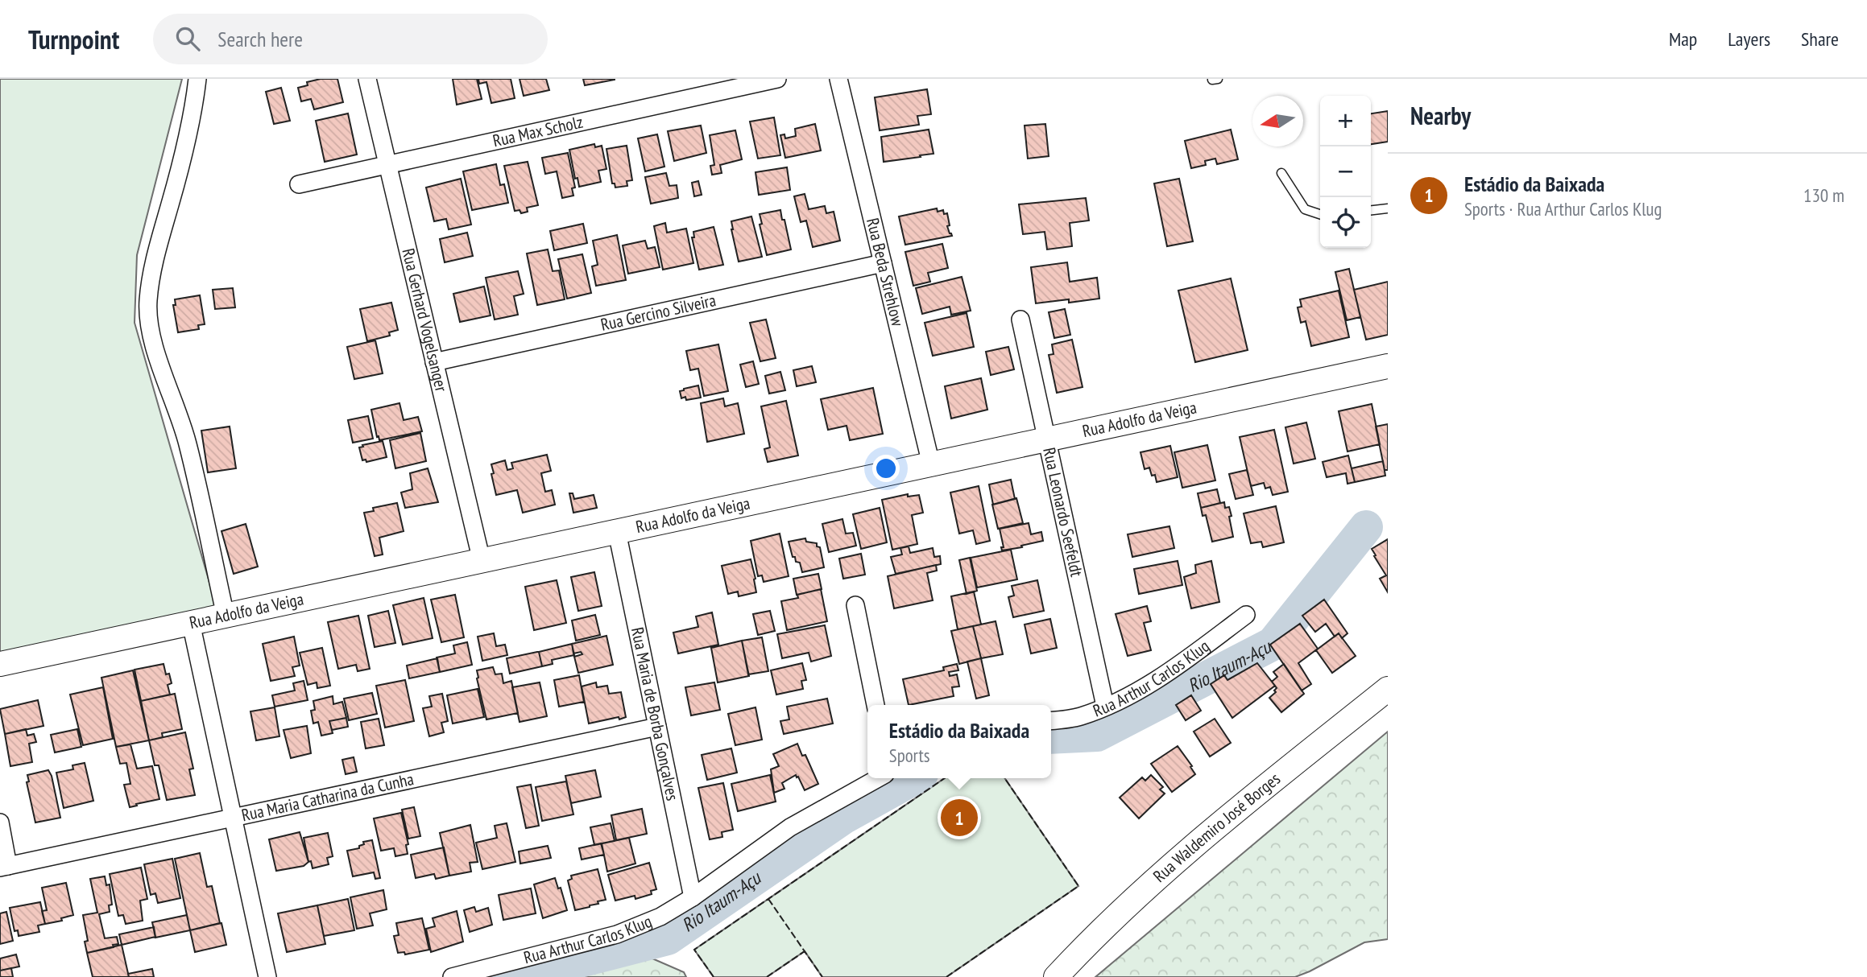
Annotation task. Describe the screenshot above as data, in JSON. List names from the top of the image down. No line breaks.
{"streets":{"street":["Rua Max Scholz","Rua Beda Strehlow","Rua Gercino Silveira","Rua Gerhard Vogelsanger","Rua Adolfo da Veiga","Rua Leonardo Seefeldt","Rua Arthur Carlos Klug","Rua Maria de Borba Gonçalves","Rua Maria Catharina da Cunha","Rua Waldemiro José Borges"]},"crossings":[["Rua Max Scholz","Rua Gerhard Vogelsanger"],["Rua Beda Strehlow","Rua Gercino Silveira"],["Rua Beda Strehlow","Rua Adolfo da Veiga"],["Rua Gercino Silveira","Rua Gerhard Vogelsanger"],["Rua Gerhard Vogelsanger","Rua Adolfo da Veiga"],["Rua Adolfo da Veiga","Rua Leonardo Seefeldt"],["Rua Adolfo da Veiga","Rua Maria de Borba Gonçalves"],["Rua Leonardo Seefeldt","Rua Arthur Carlos Klug"],["Rua Arthur Carlos Klug","Rua Maria de Borba Gonçalves"],["Rua Maria de Borba Gonçalves","Rua Maria Catharina da Cunha"]],"water":["Rio Itaum-Açu"],"north":"left","page":{"header":"Turnpoint","search":"Search here","nav":["Map","Layers","Share"],"heading":"Nearby","map_buttons":["+","−"],"list":[{"mark":"1","name":"Estádio da Baixada","note":"Sports · Rua Arthur Carlos Klug","value":"130 m"}],"popup":["Estádio da Baixada","Sports"],"pins":"1"}}
